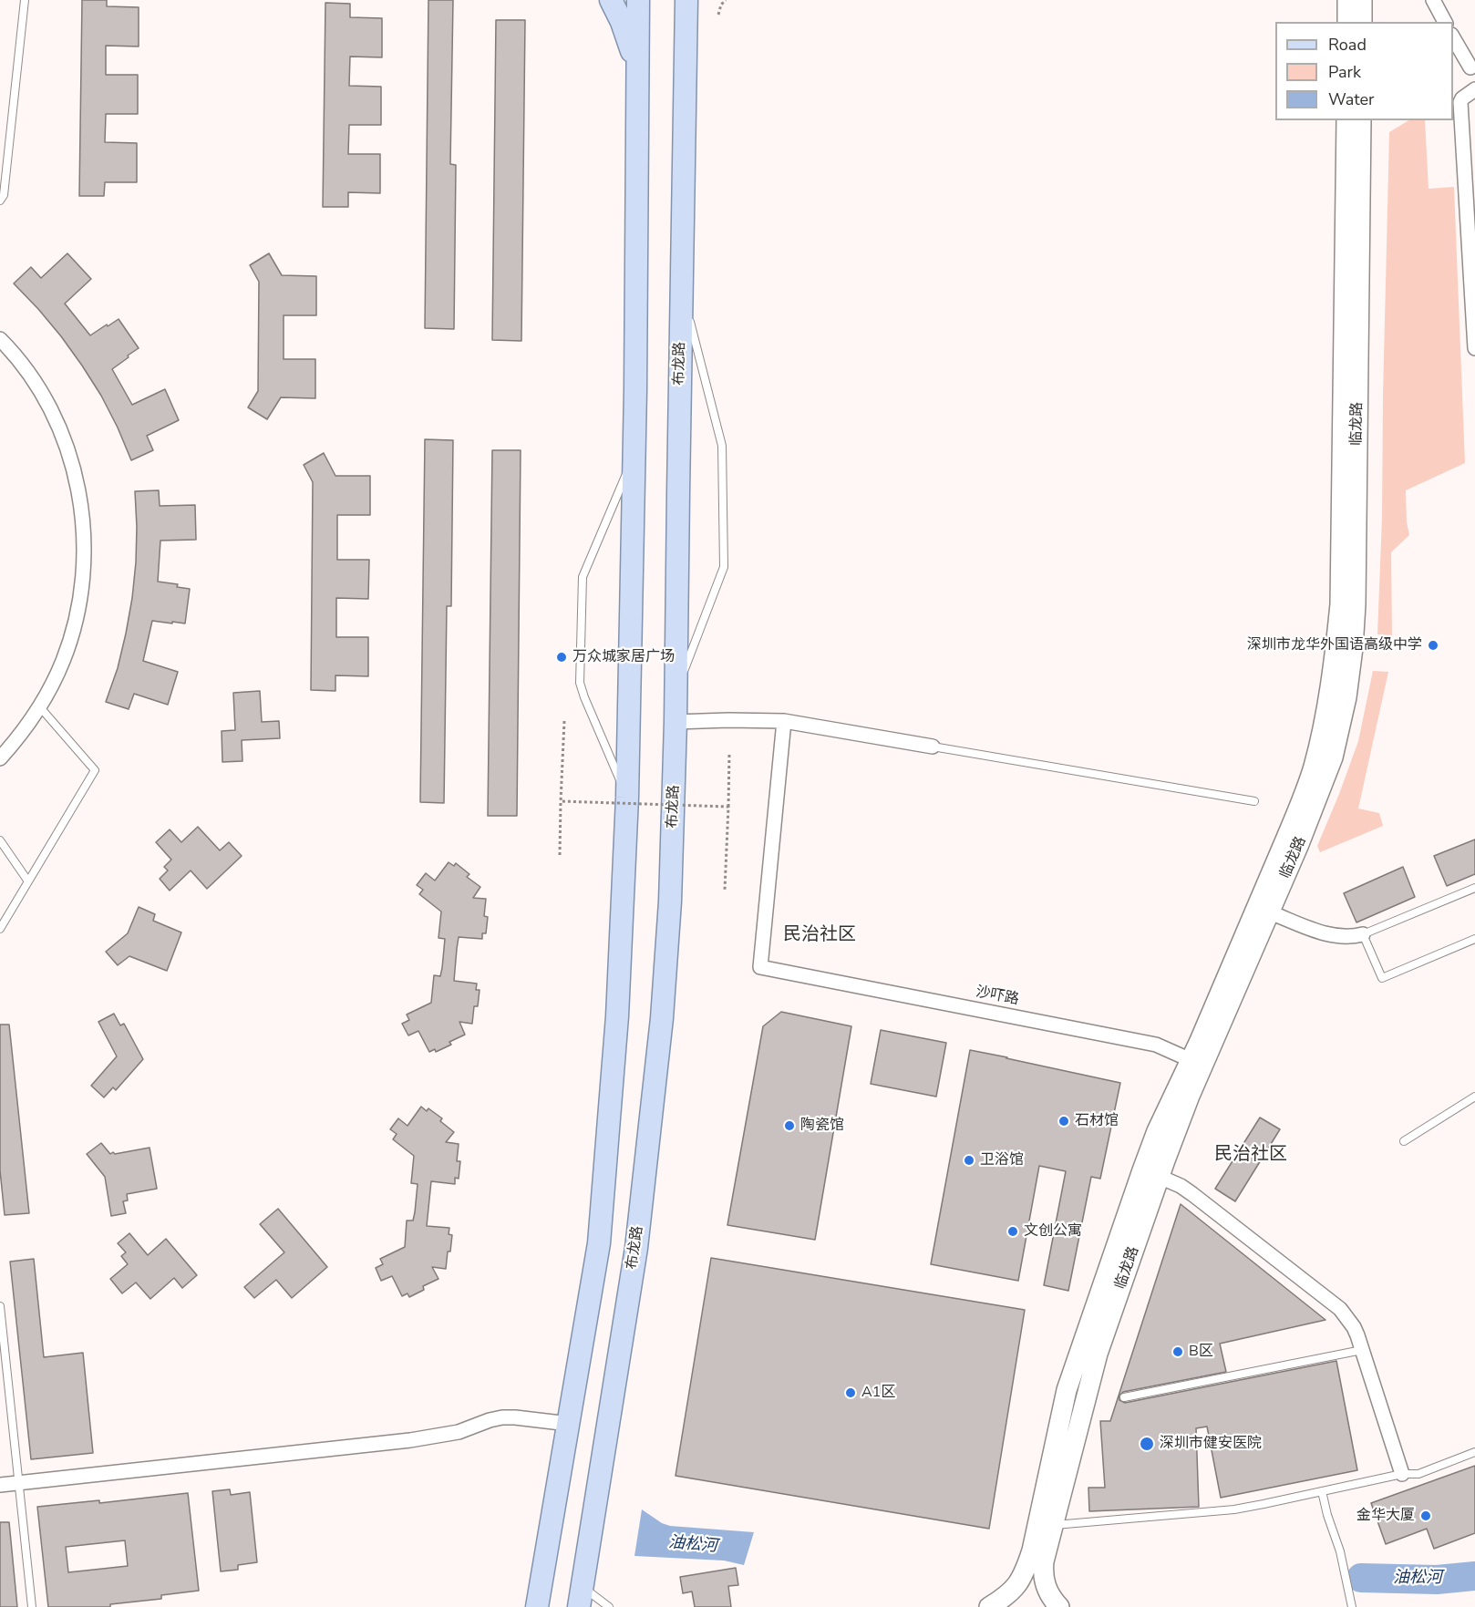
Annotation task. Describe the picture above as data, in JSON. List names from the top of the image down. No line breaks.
{"streets":{"main road":["布龙路","临龙路"],"street":["沙吓路"]},"crossings":[["临龙路","沙吓路"]],"districts":["民治社区","民治社区"],"water":["油松河"],"places":["深圳市龙华外国语高级中学","万众城家居广场","石材馆","陶瓷馆","卫浴馆","文创公寓","B区","A1区","深圳市健安医院","金华大厦"],"legend":["Road","Park","Water"]}
